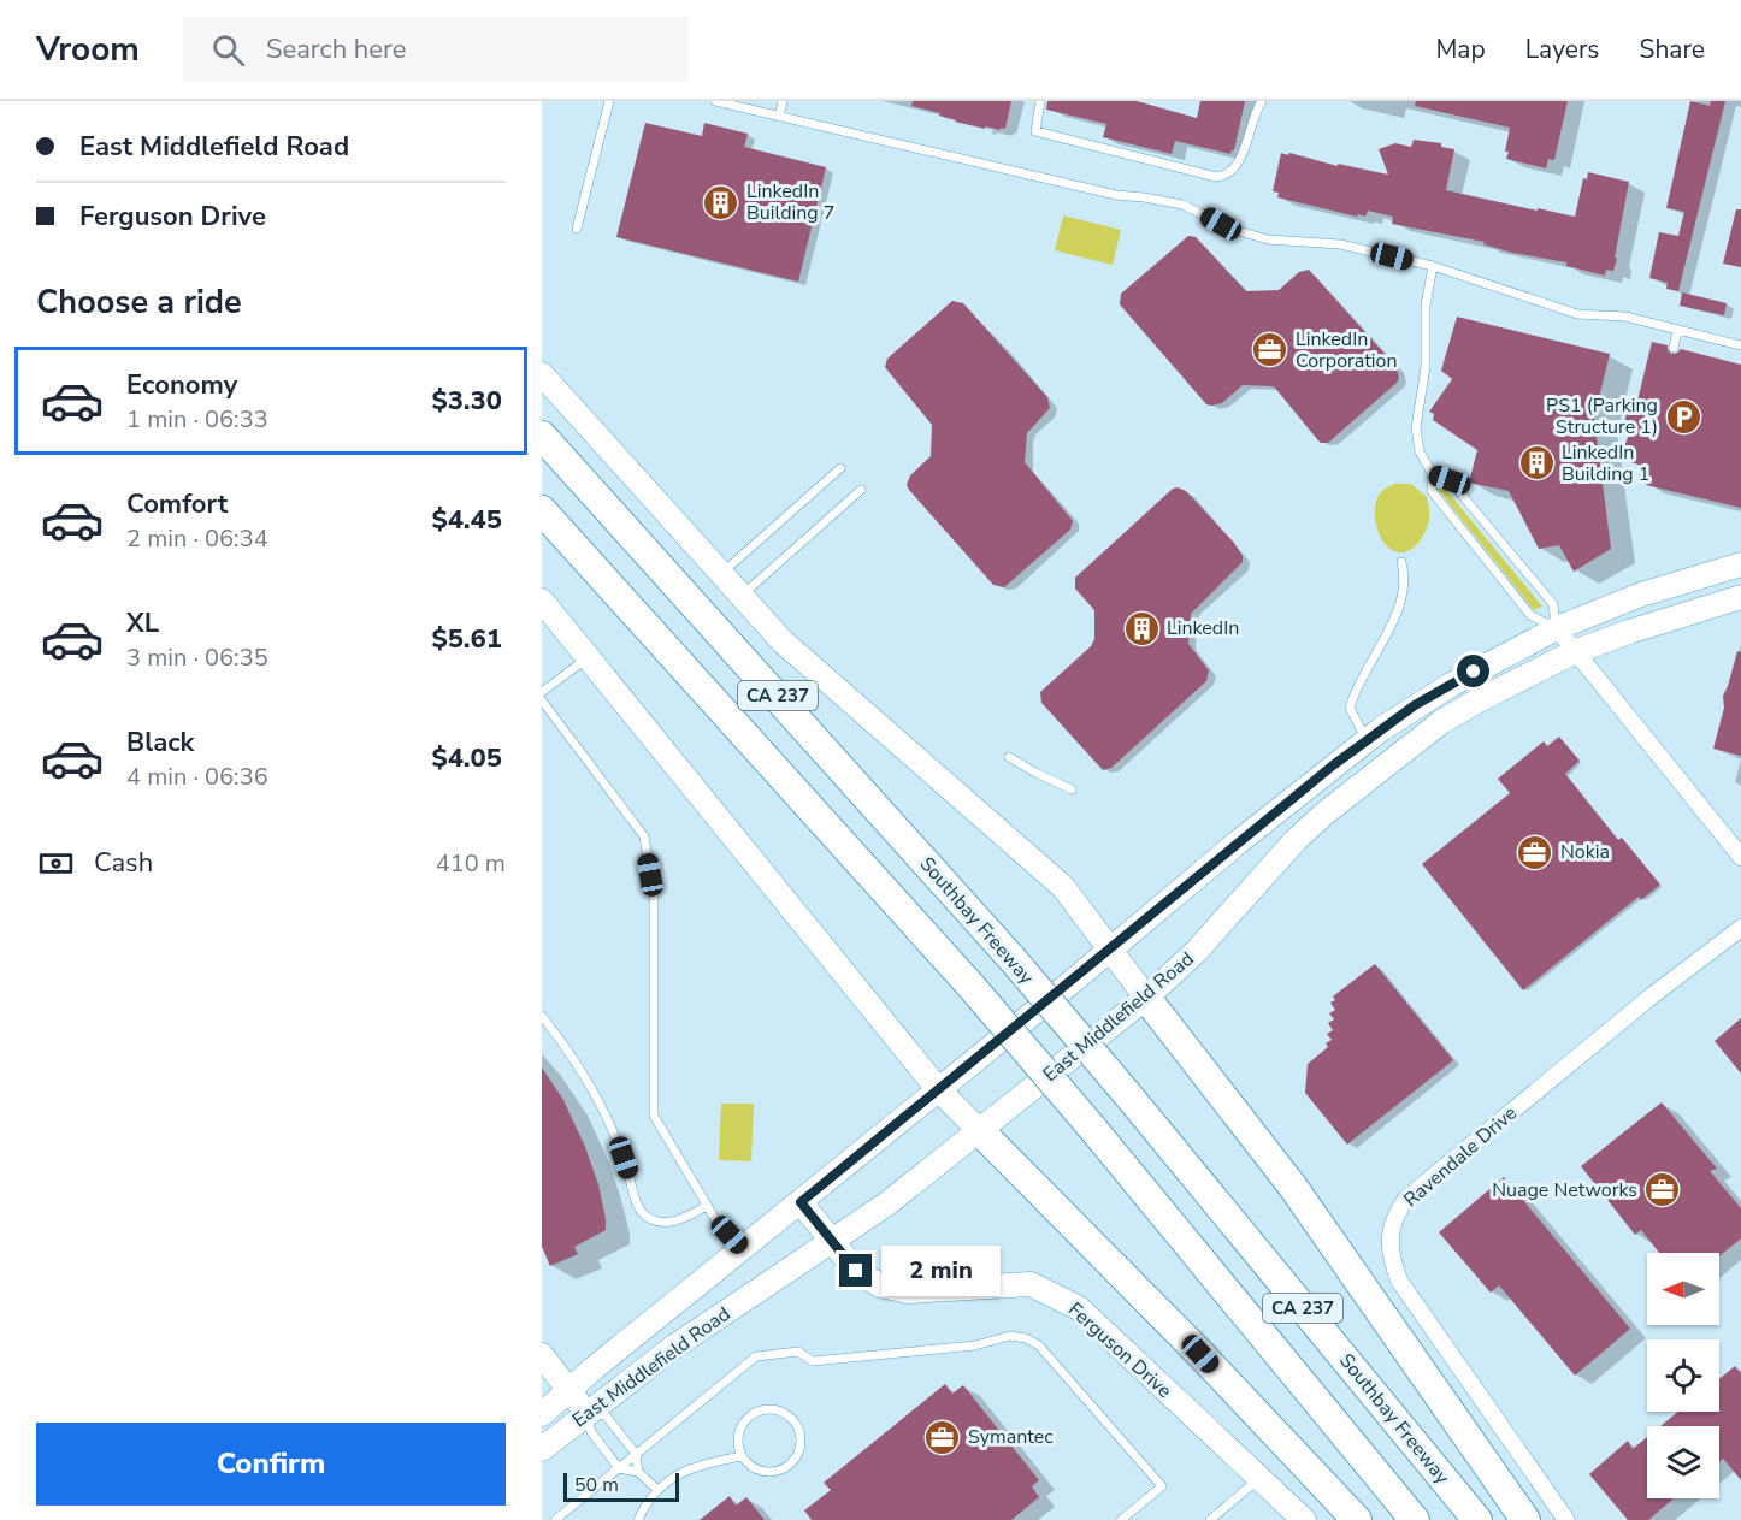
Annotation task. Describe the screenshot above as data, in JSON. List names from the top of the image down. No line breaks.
{"streets":{"highway":["CA 237","Southbay Freeway"],"main road":["East Middlefield Road","Ferguson Drive"],"street":["Ravendale Drive"]},"crossings":[["East Middlefield Road","Ferguson Drive"]],"places":{"building":["LinkedIn Building 7","LinkedIn Building 1","LinkedIn"],"office":["LinkedIn Corporation","Nokia","Nuage Networks","Symantec"],"parking":["PS1 (Parking Structure 1)"]},"scale_bar":"50 m","north":"left","page":{"header":"Vroom","search":"Search here","nav":["Map","Layers","Share"],"banner":["East Middlefield Road","Ferguson Drive"],"heading":"Choose a ride","list":[{"name":"Economy","note":"1 min · 06:33","value":"$3.30"},{"name":"Comfort","note":"2 min · 06:34","value":"$4.45"},{"name":"XL","note":"3 min · 06:35","value":"$5.61"},{"name":"Black","note":"4 min · 06:36","value":"$4.05"}],"pay":["Cash","410 m"],"bubble":"2 min","buttons":"Confirm","scale":"50 m"}}
